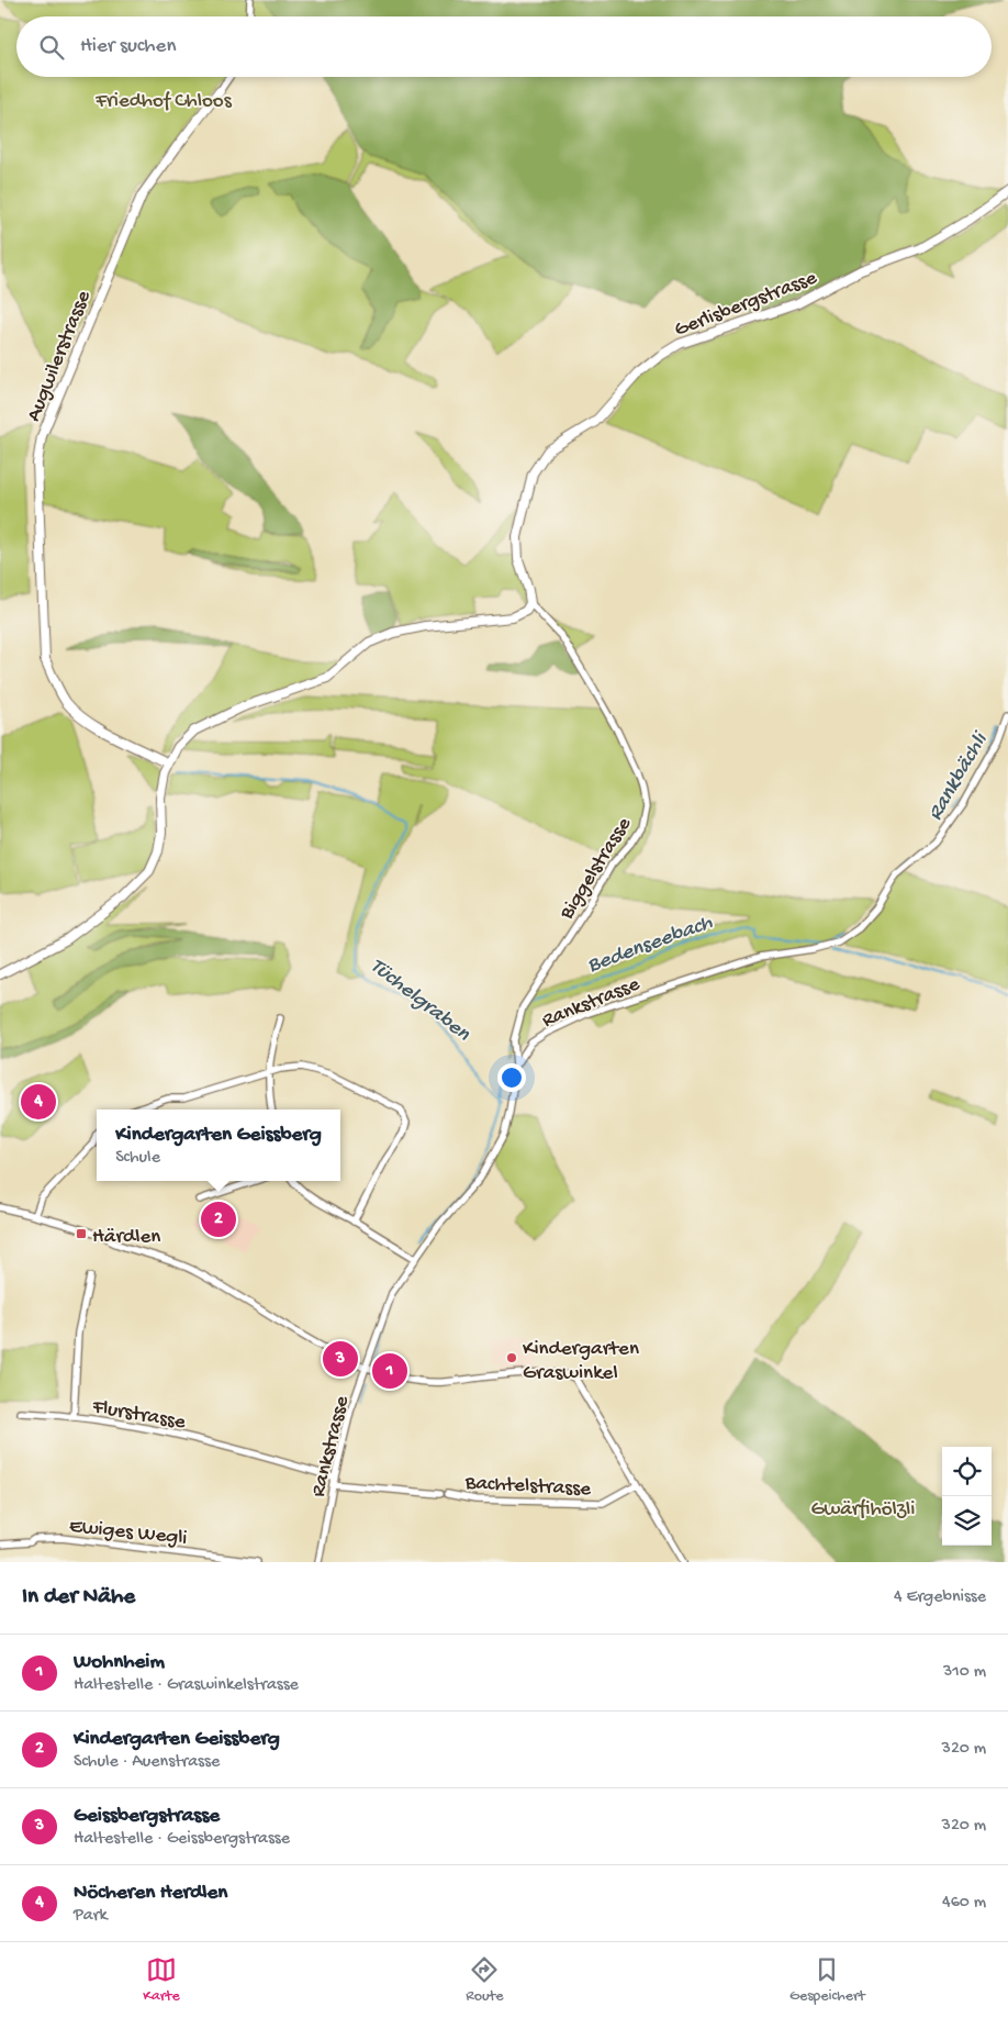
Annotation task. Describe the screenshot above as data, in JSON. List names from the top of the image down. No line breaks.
{"streets":{"street":["Gerlisbergstrasse","Augwilerstrasse","Biggelstrasse","Rankstrasse","Flurstrasse","Bachtelstrasse","Ewiges Wegli"]},"crossings":[["Gerlisbergstrasse","Biggelstrasse"],["Biggelstrasse","Rankstrasse"],["Rankstrasse","Flurstrasse"]],"water":["Rankbächli","Bedenseebach","Tüchelgraben"],"parks":["Friedhof Chloos","Gwärfihölzli"],"places":{"transit":["Härdlen"],"other":["Kindergarten Graswinkel"]},"page":{"search":"Hier suchen","pins":["4","2","3","1"],"popup":["Kindergarten Geissberg","Schule"],"heading":["In der Nähe","4 Ergebnisse"],"list":[{"mark":"1","name":"Wohnheim","note":"Haltestelle · Graswinkelstrasse","value":"310 m"},{"mark":"2","name":"Kindergarten Geissberg","note":"Schule · Auenstrasse","value":"320 m"},{"mark":"3","name":"Geissbergstrasse","note":"Haltestelle · Geissbergstrasse","value":"320 m"},{"mark":"4","name":"Nöcheren Herdlen","note":"Park","value":"460 m"}],"nav":["Karte","Route","Gespeichert"]}}
